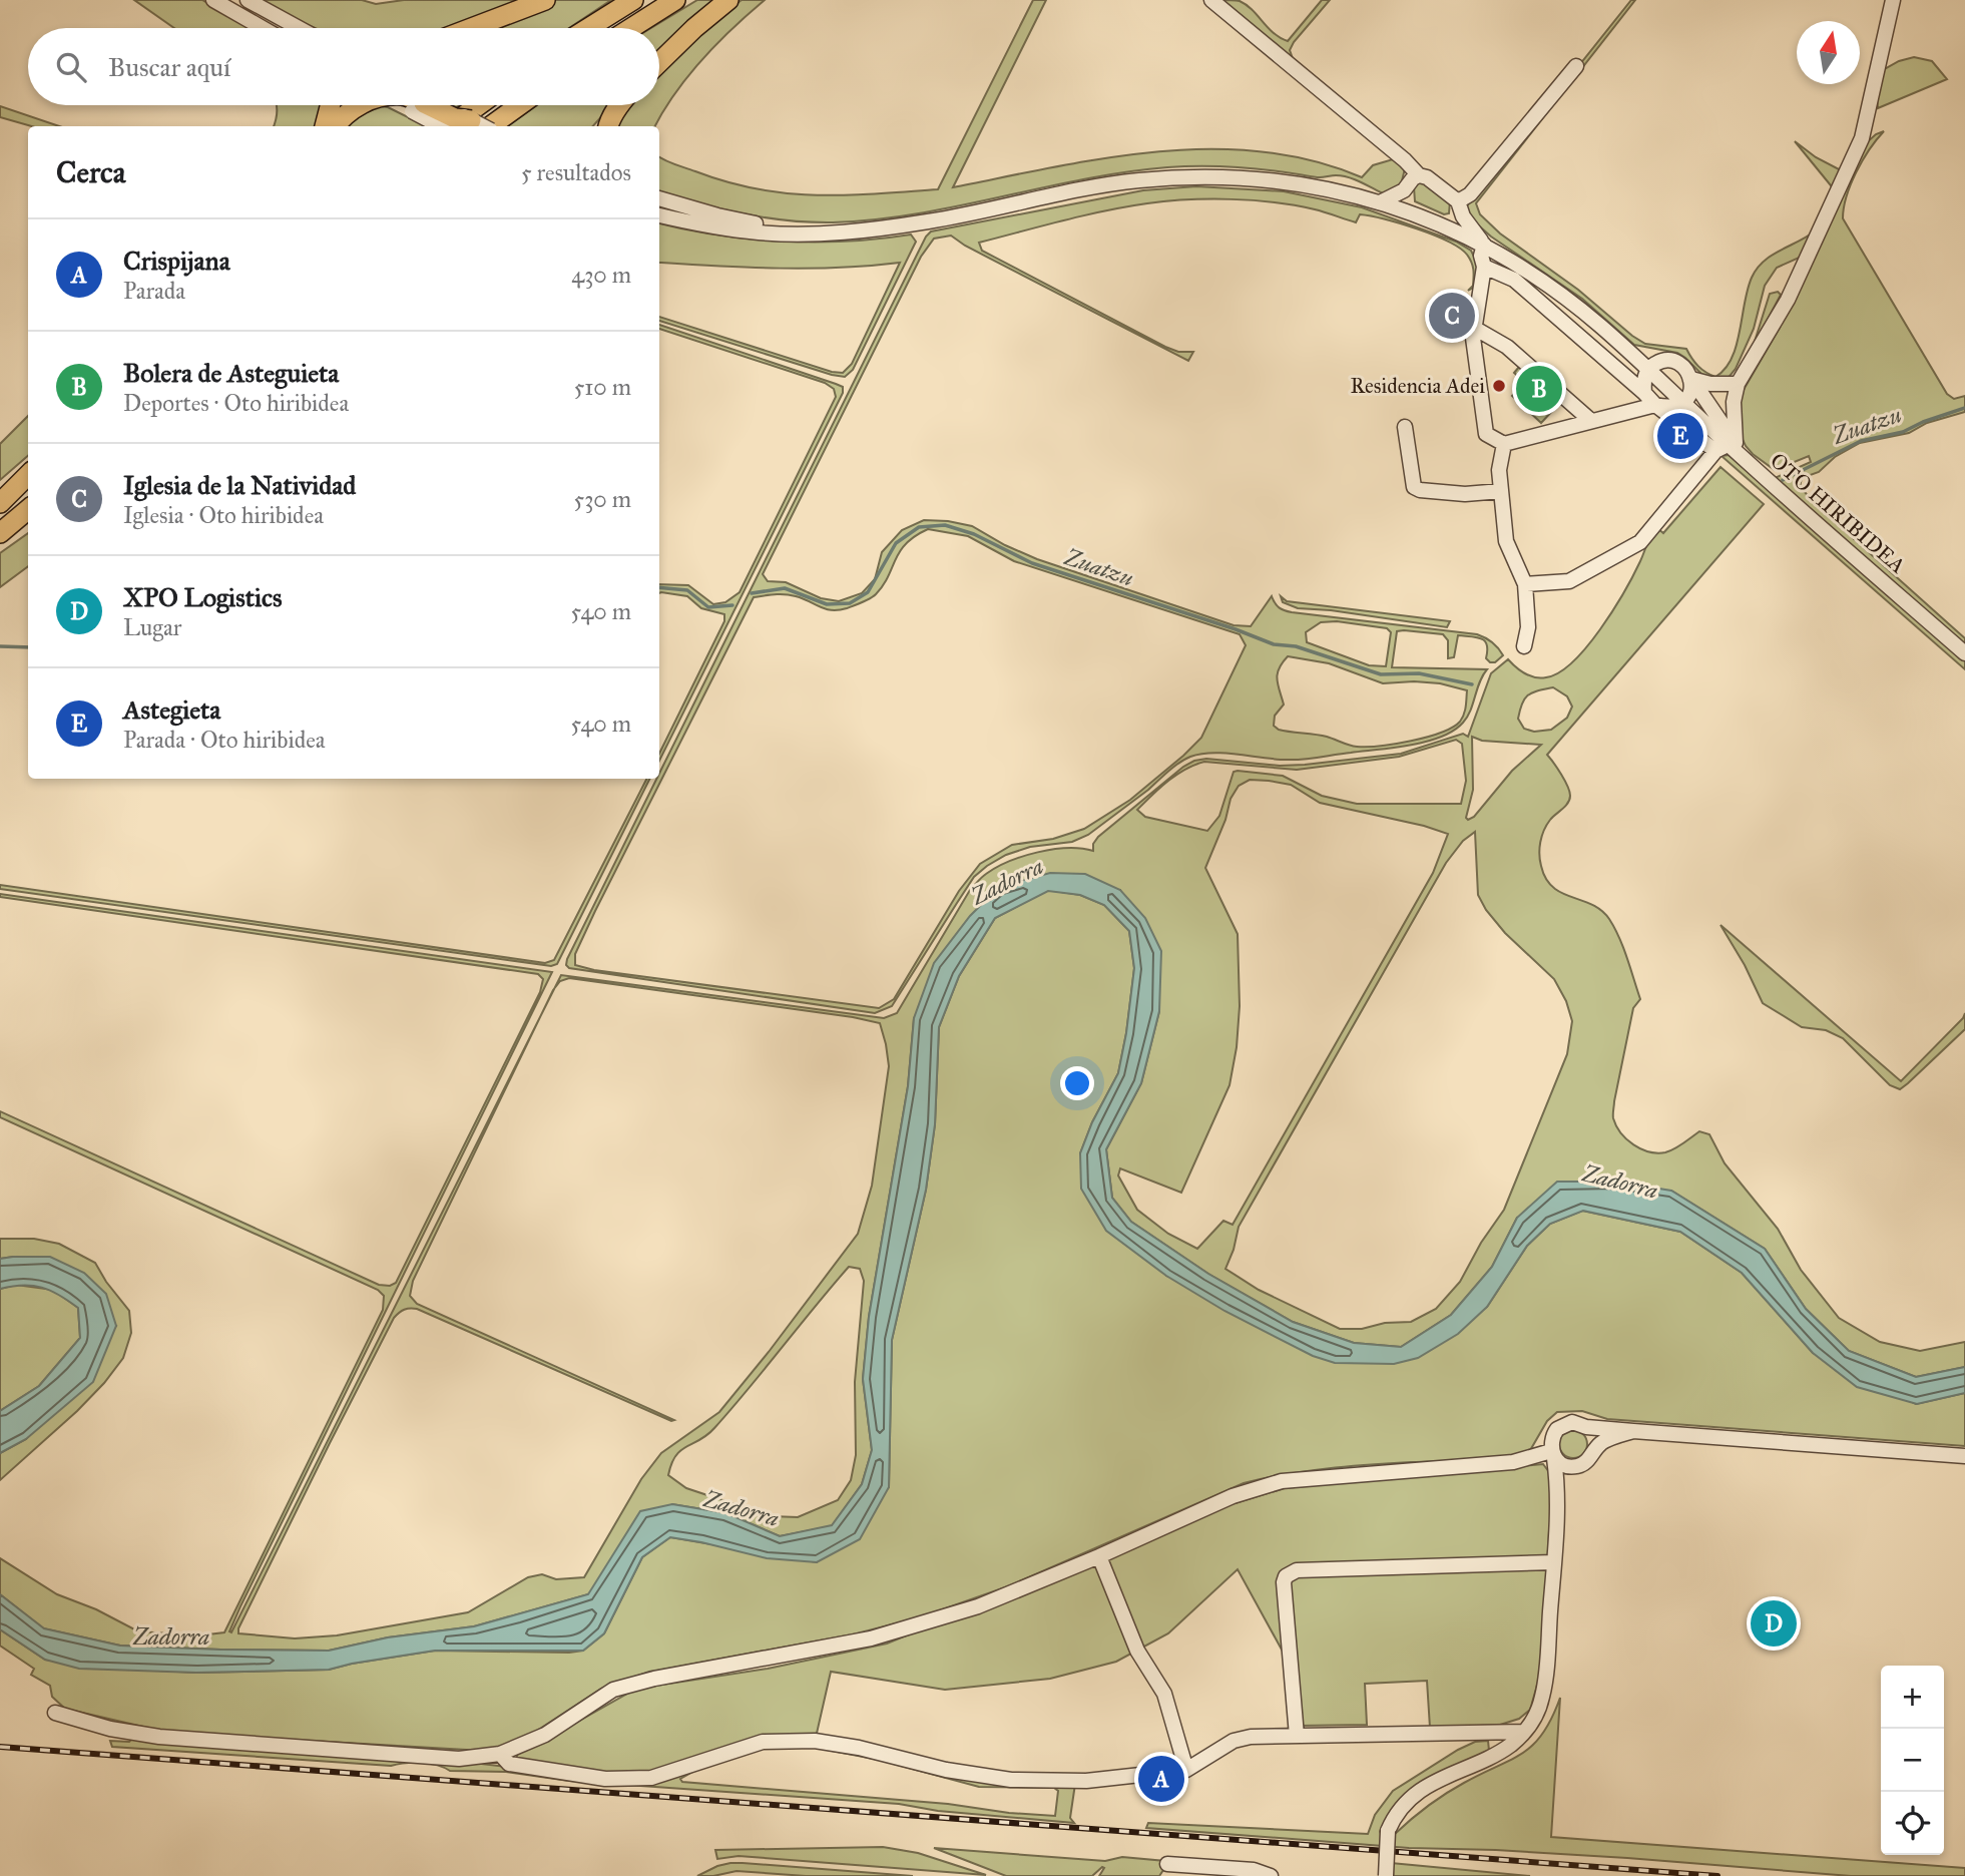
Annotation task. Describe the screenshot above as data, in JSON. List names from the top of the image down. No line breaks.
{"streets":{"street":["OTO HIRIBIDEA"]},"water":["Zuatzu","Zadorra"],"places":["Residencia Adei"],"north":"top","page":{"search":"Buscar aquí","heading":["Cerca","5 resultados"],"list":[{"mark":"A","name":"Crispijana","note":"Parada","value":"430 m"},{"mark":"B","name":"Bolera de Asteguieta","note":"Deportes · Oto hiribidea","value":"510 m"},{"mark":"C","name":"Iglesia de la Natividad","note":"Iglesia · Oto hiribidea","value":"530 m"},{"mark":"D","name":"XPO Logistics","note":"Lugar","value":"540 m"},{"mark":"E","name":"Astegieta","note":"Parada · Oto hiribidea","value":"540 m"}],"pins":["C","B","E","D","A"],"map_buttons":["+","−"]}}
